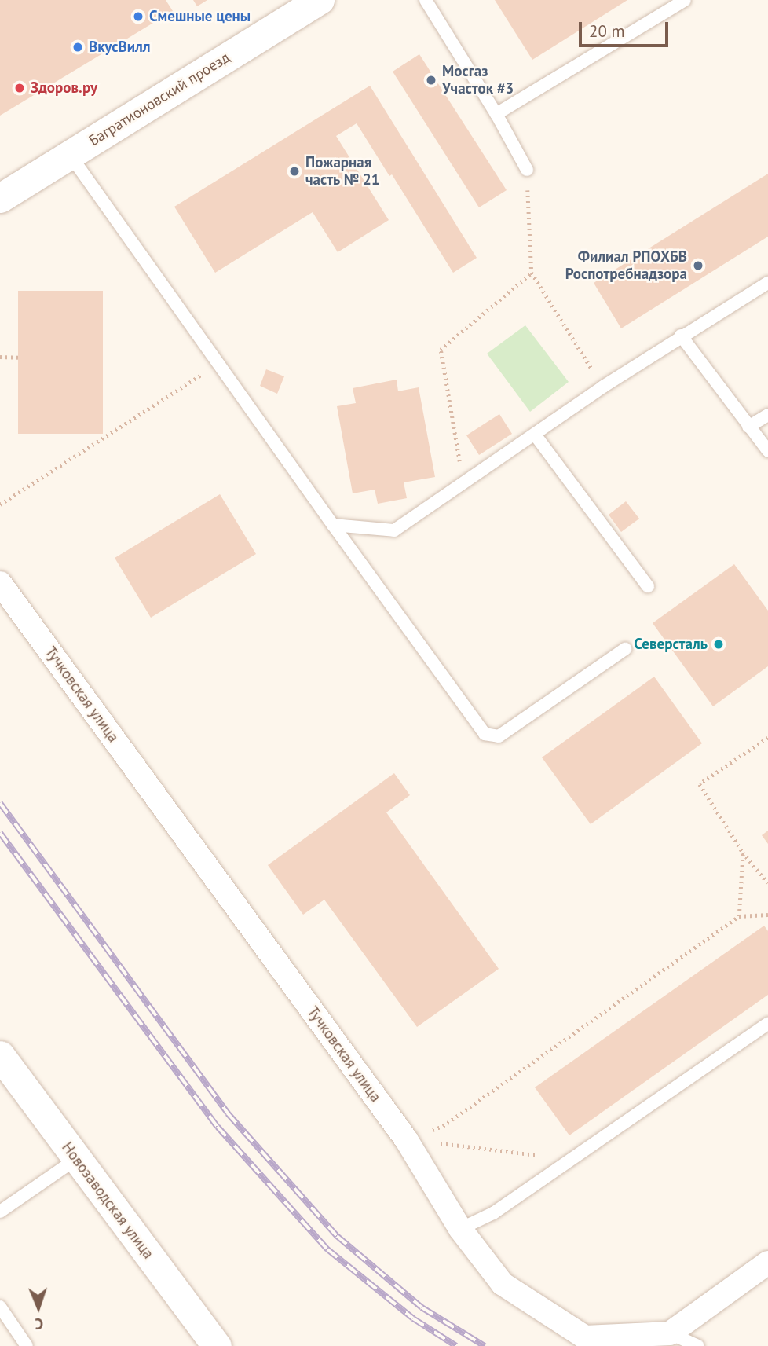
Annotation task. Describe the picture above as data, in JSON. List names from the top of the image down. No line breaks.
{"streets":{"street":["Багратионовский проезд","Тучковская улица","Новозаводская улица"]},"places":["Смешные цены","ВкусВилл","Мосгаз Участок #3","Здоров.ру","Пожарная часть № 21","Филиал РПОХБВ Роспотребнадзора","Северсталь"],"scale_bar":"20 m","north":"bottom"}
